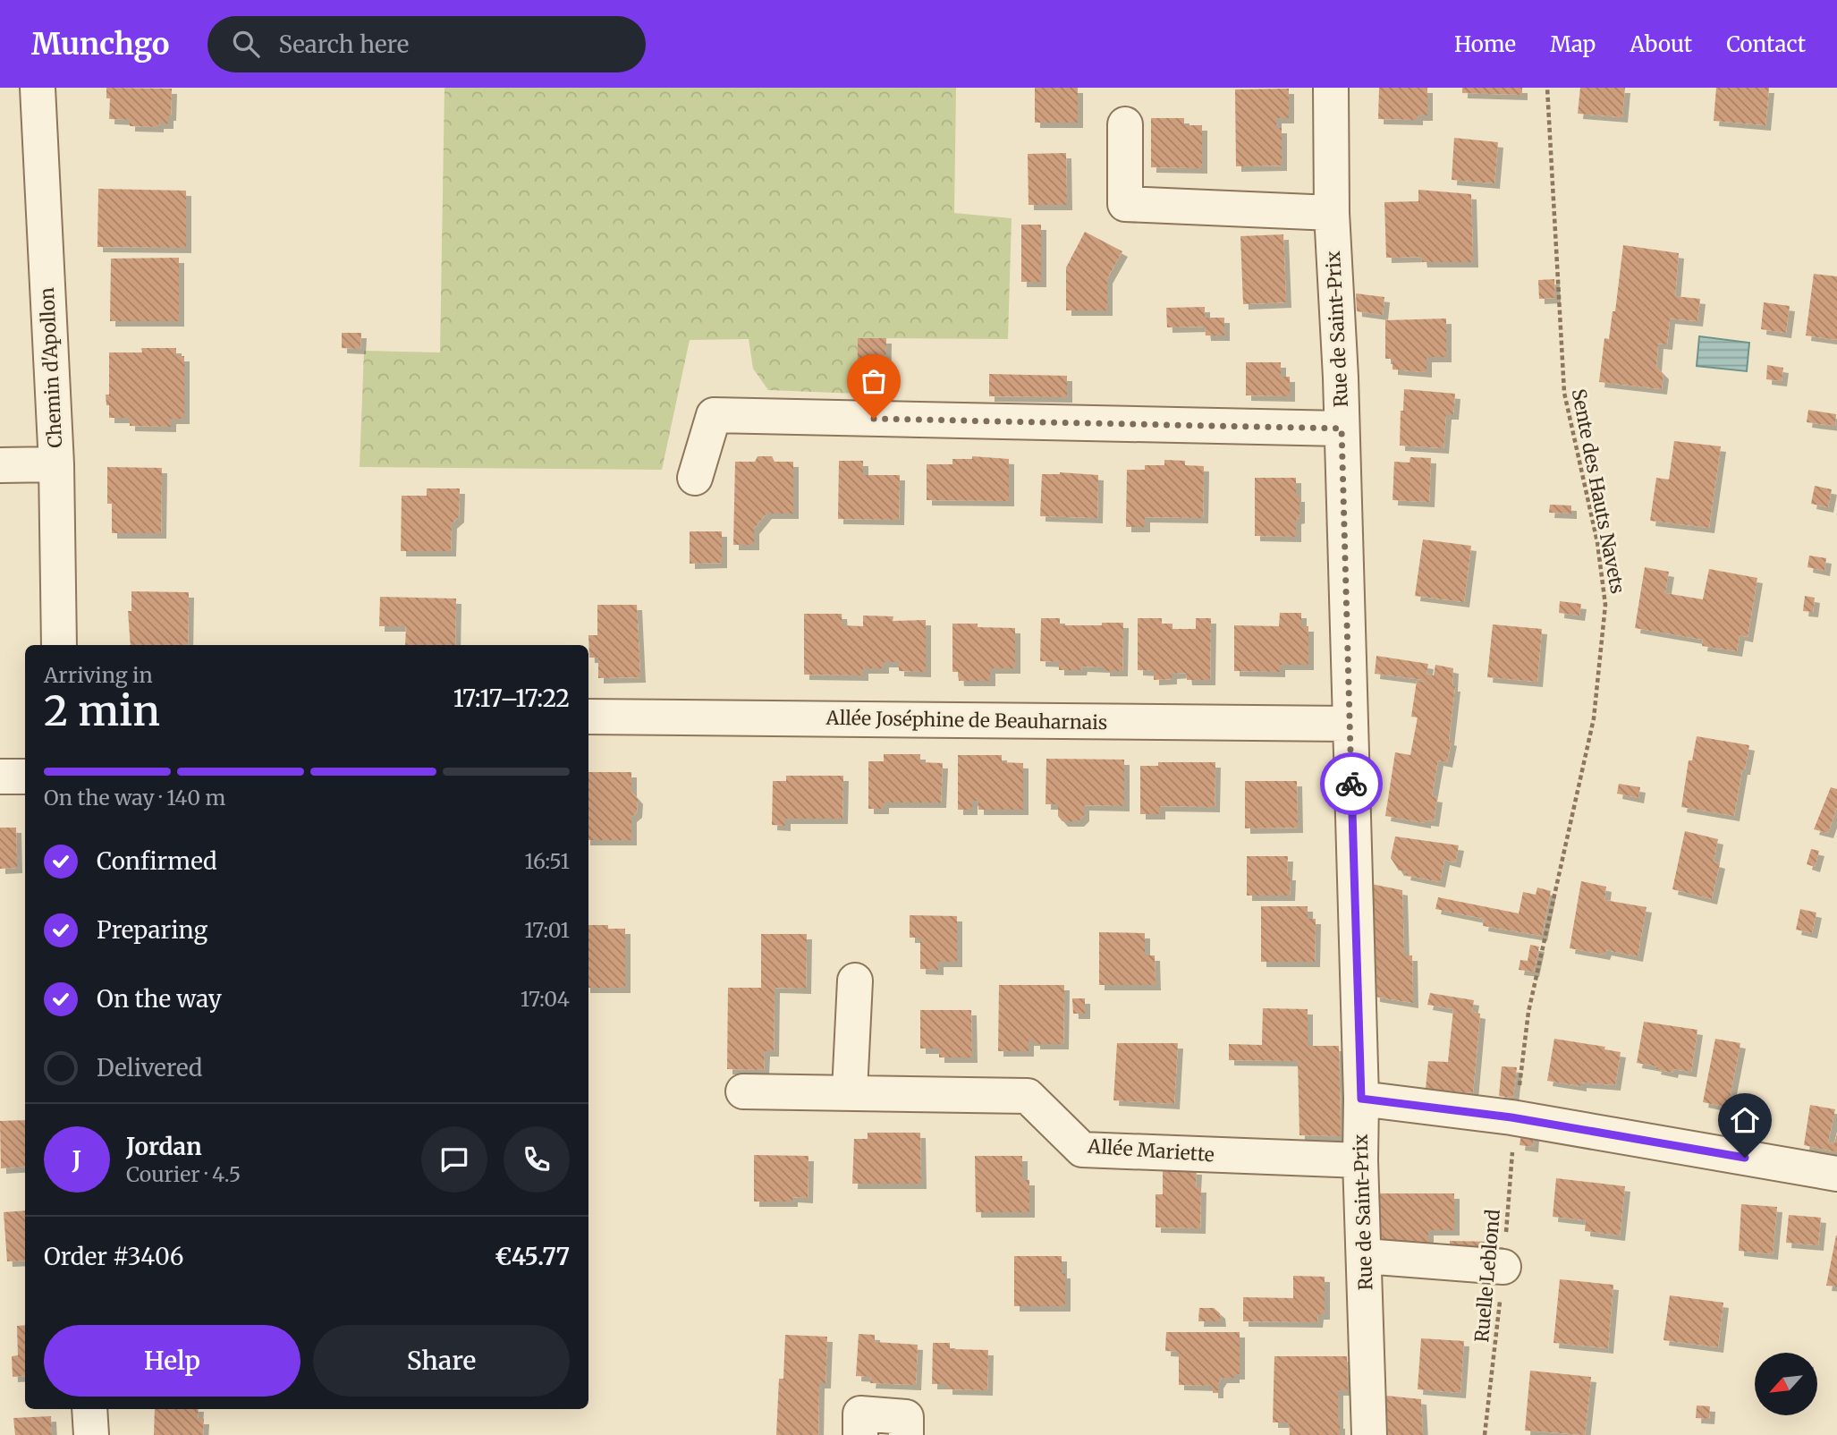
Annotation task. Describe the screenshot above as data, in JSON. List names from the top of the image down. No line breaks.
{"streets":{"street":["Rue de Saint-Prix","Chemin d'Apollon","Allée Joséphine de Beauharnais","Allée Mariette"],"path":["Sente des Hauts Navets","Ruelle Leblond"]},"crossings":[["Rue de Saint-Prix","Allée Joséphine de Beauharnais"],["Rue de Saint-Prix","Allée Mariette"],["Sente des Hauts Navets","Ruelle Leblond"]],"north":"bottom left","page":{"header":"Munchgo","search":"Search here","nav":["Home","Map","About","Contact"],"heading":["2 min","Arriving in","17:17–17:22"],"panel":["Jordan","Courier · 4.5","Order #3406","€45.77"],"bar":"On the way · 140 m","list":[["Confirmed","16:51"],["Preparing","17:01"],["On the way","17:04"],"Delivered"],"round":"J","buttons":["Help","Share"]}}
